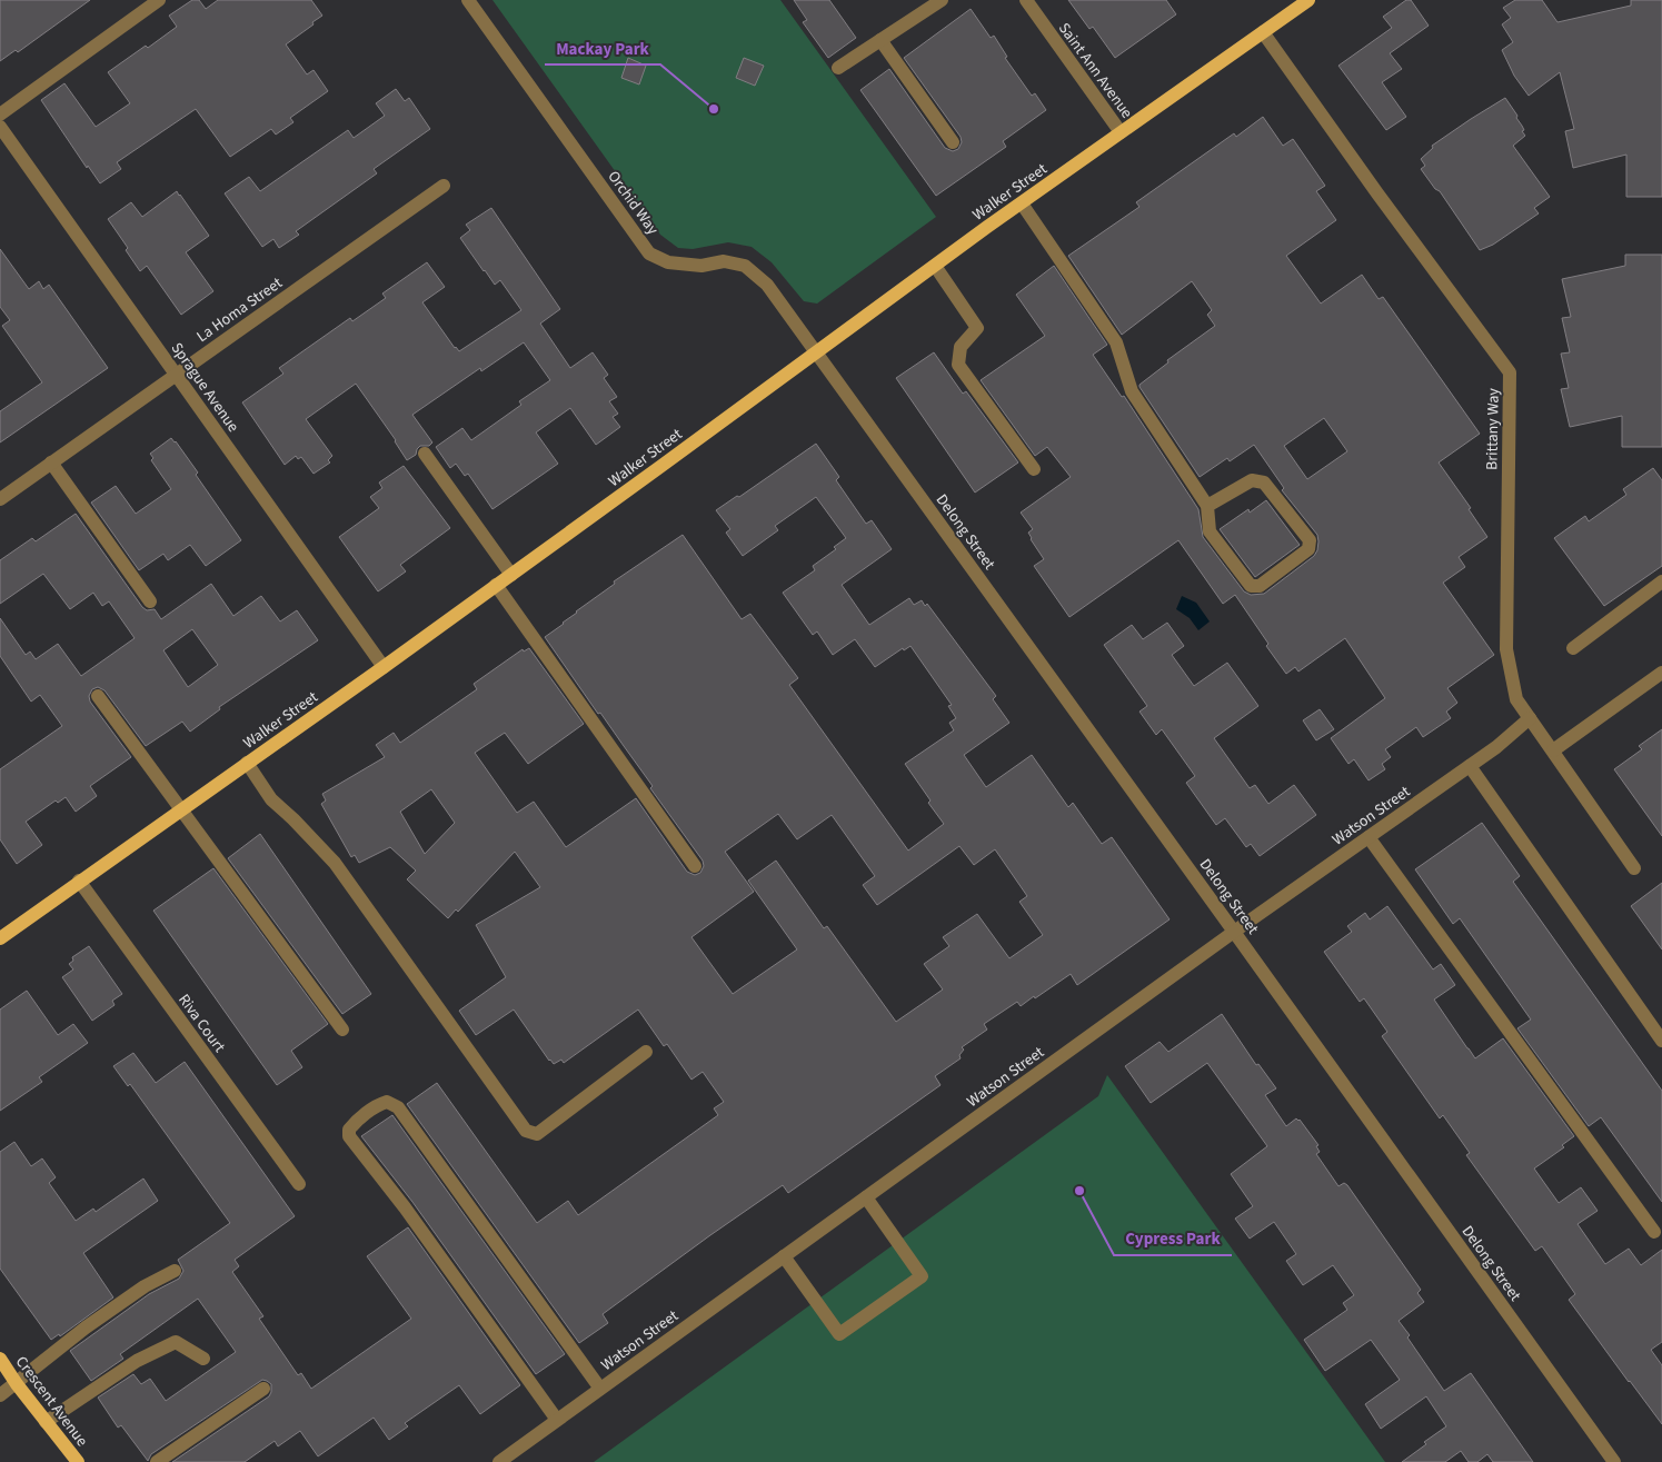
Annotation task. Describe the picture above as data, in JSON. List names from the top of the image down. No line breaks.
{"streets":{"main road":["Walker Street","Crescent Avenue"],"street":["Saint Ann Avenue","Orchid Way","La Homa Street","Sprague Avenue","Brittany Way","Delong Street","Watson Street","Riva Court"]},"crossings":[["Saint Ann Avenue","Walker Street"],["Walker Street","Orchid Way"],["Walker Street","Sprague Avenue"],["Walker Street","Brittany Way"],["Walker Street","Delong Street"],["Walker Street","Riva Court"],["Orchid Way","Delong Street"],["La Homa Street","Sprague Avenue"],["Brittany Way","Watson Street"],["Delong Street","Watson Street"]],"places":["Mackay Park","Cypress Park"]}
